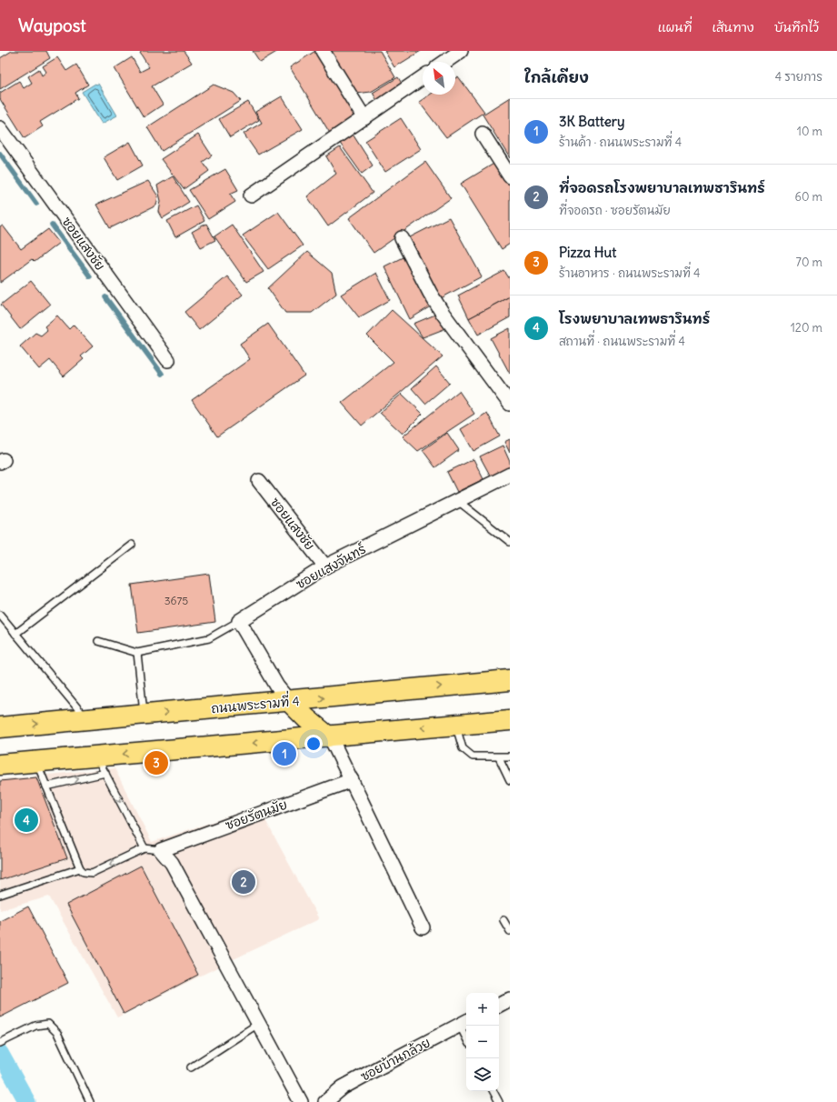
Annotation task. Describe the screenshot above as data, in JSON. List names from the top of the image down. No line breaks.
{"streets":{"main road":["ถนนพระรามที่ 4"],"street":["ซอยแสงชัย","ซอยแสงจันทร์","ซอยรัตนมัย","ซอยบ้านกล้วย"]},"crossings":[["ซอยแสงชัย","ซอยแสงจันทร์"]],"house_numbers":["3675"],"north":"top left","page":{"header":"Waypost","nav":["แผนที่","เส้นทาง","บันทึกไว้"],"heading":["ใกล้เคียง","4 รายการ"],"list":[{"mark":"1","name":"3K Battery","note":"ร้านค้า · ถนนพระรามที่ 4","value":"10 m"},{"mark":"2","name":"ที่จอดรถโรงพยาบาลเทพธารินทร์","note":"ที่จอดรถ · ซอยรัตนมัย","value":"60 m"},{"mark":"3","name":"Pizza Hut","note":"ร้านอาหาร · ถนนพระรามที่ 4","value":"70 m"},{"mark":"4","name":"โรงพยาบาลเทพธารินทร์","note":"สถานที่ · ถนนพระรามที่ 4","value":"120 m"}],"pins":["1","3","4","2"],"map_buttons":["+","−"]}}
